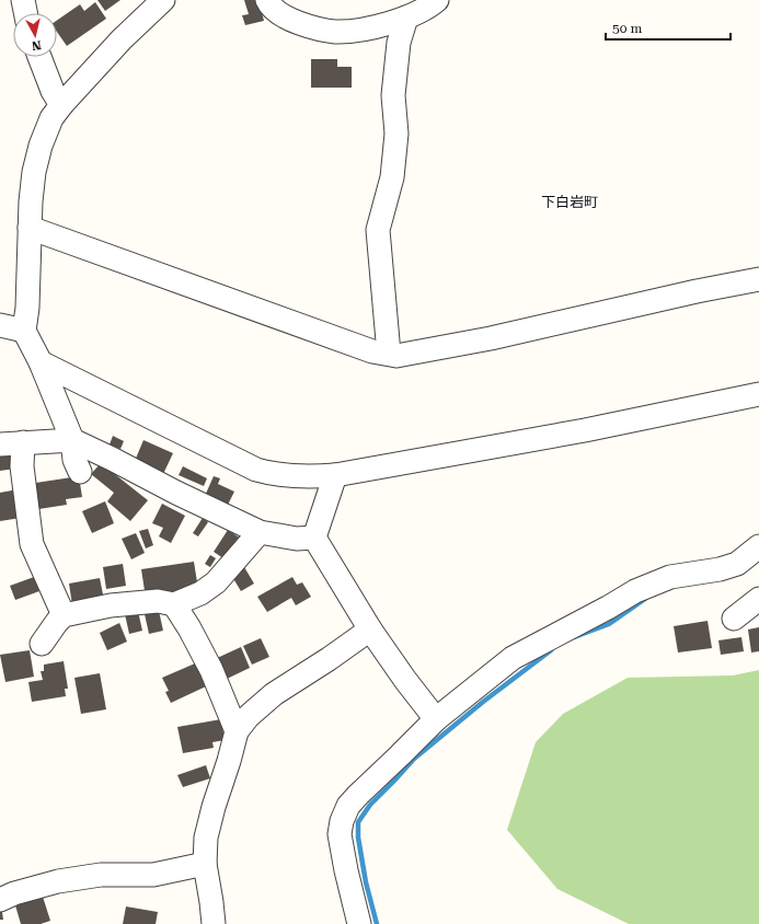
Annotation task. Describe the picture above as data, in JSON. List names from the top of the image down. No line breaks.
{"districts":["下白岩町"],"scale_bar":"50 m","north":"bottom"}
